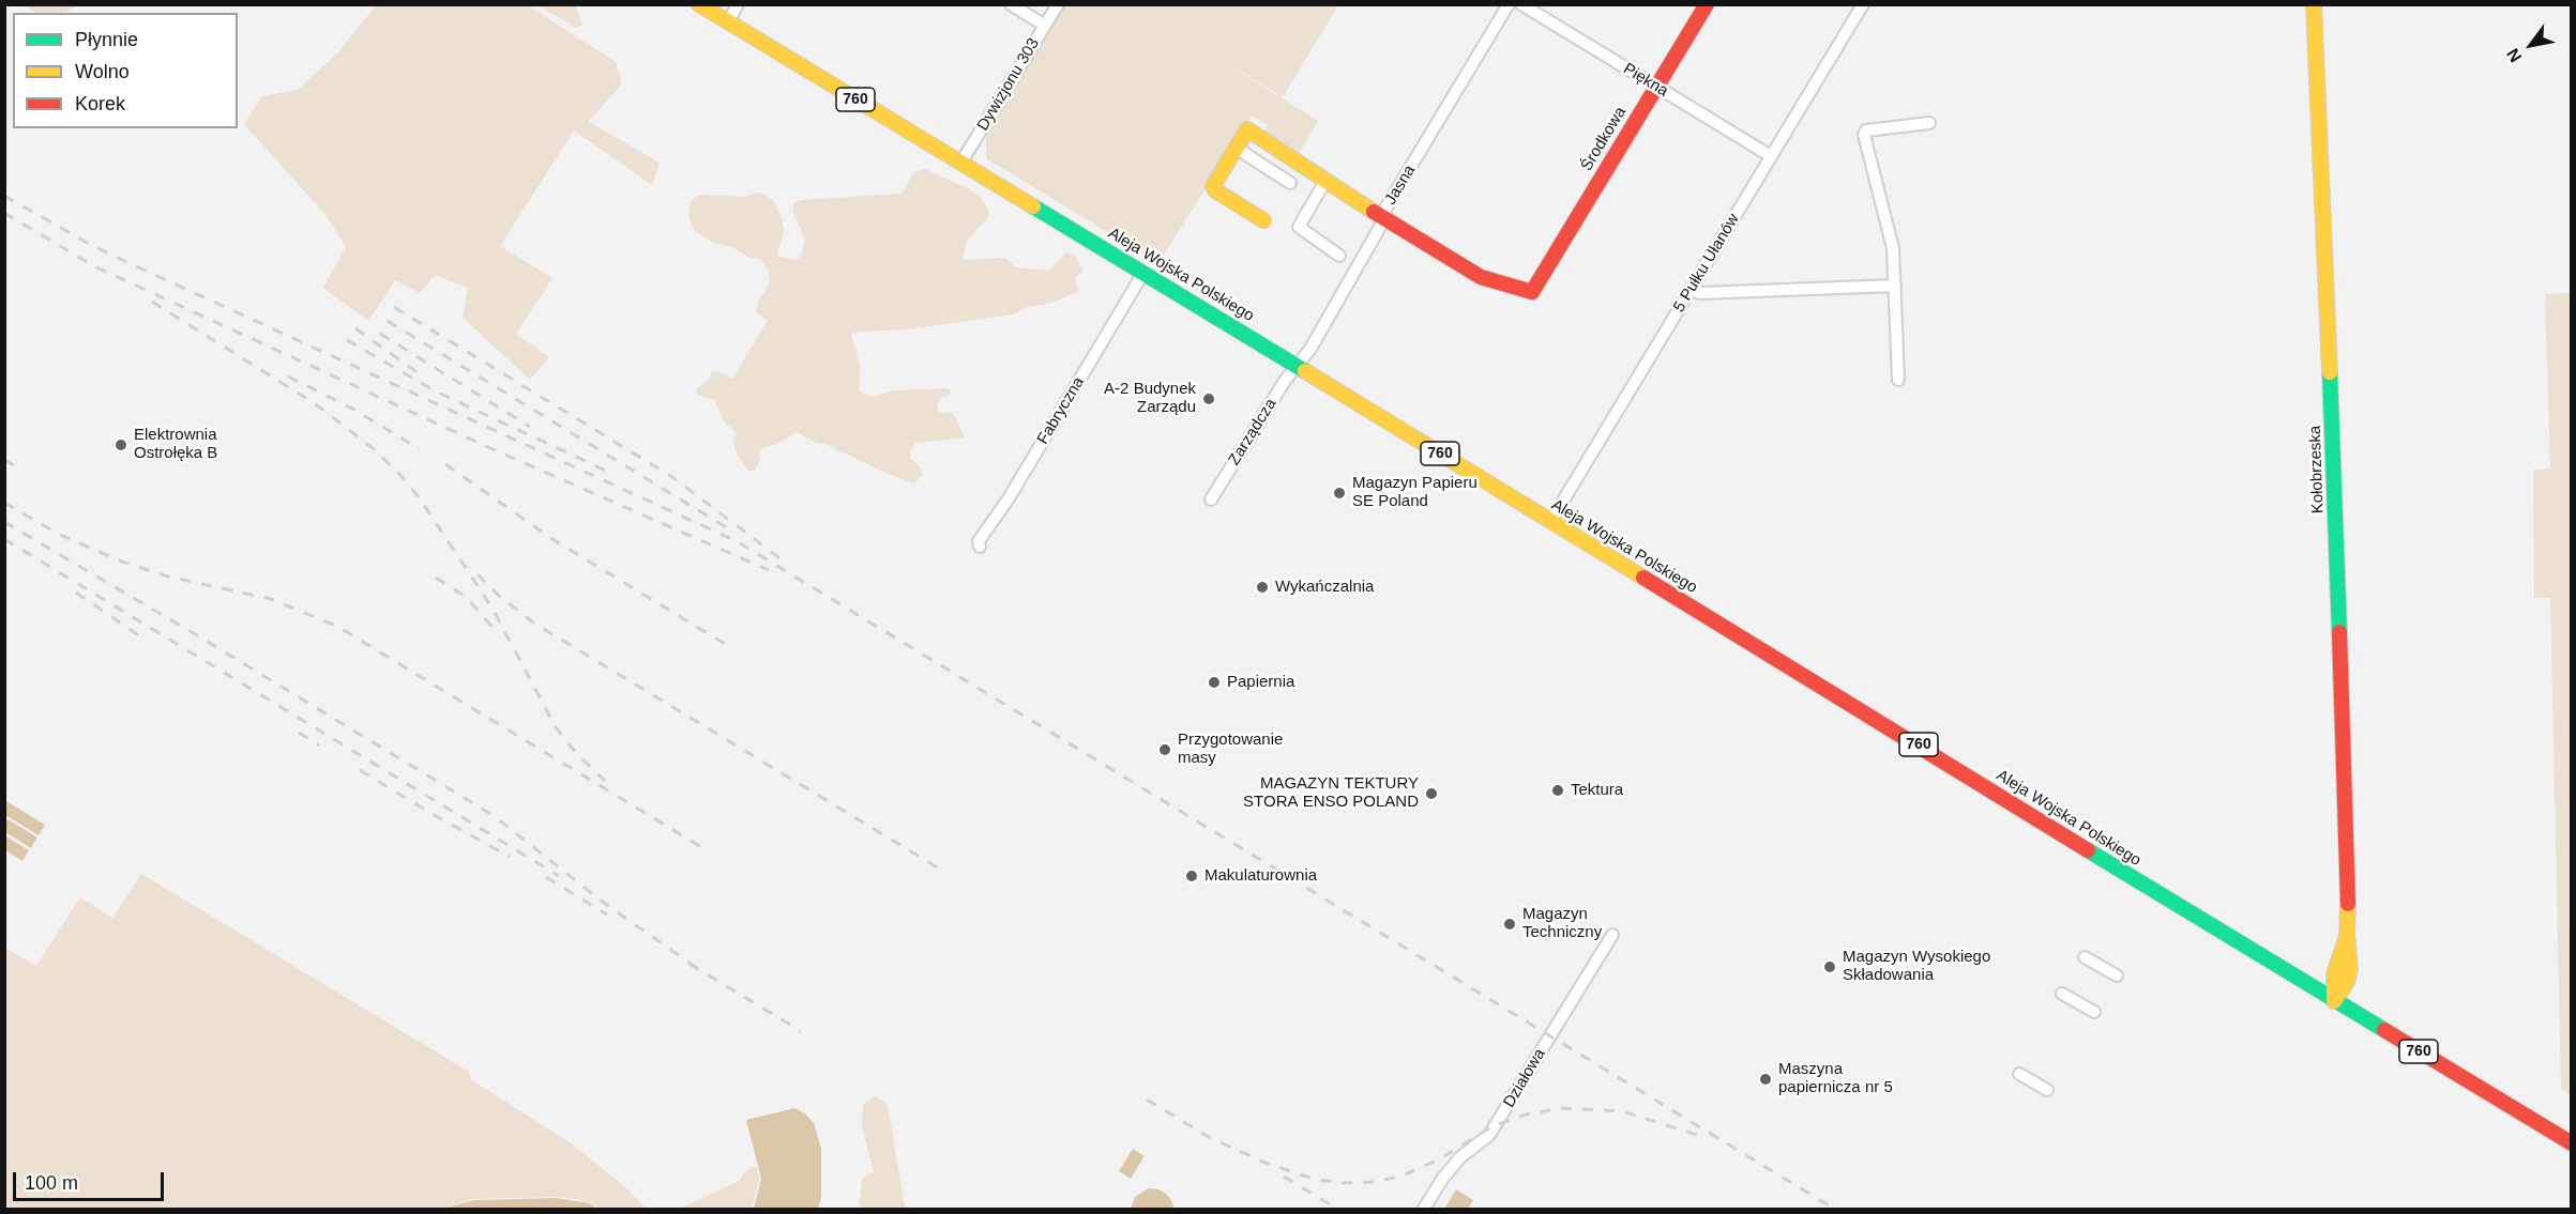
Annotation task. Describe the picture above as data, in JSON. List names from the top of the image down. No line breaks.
{"streets":{"main road":["760","Środkowa","Aleja Wojska Polskiego","Kołobrzeska"],"street":["Piękna","Dywizjonu 303","Jasna","5 Pułku Ułanów","Fabryczna","Zarządcza","Działowa"]},"crossings":[["Piękna","Środkowa"],["Piękna","5 Pułku Ułanów"],["Dywizjonu 303","Aleja Wojska Polskiego"],["Środkowa","Jasna"],["Jasna","Aleja Wojska Polskiego"],["Jasna","Zarządcza"],["5 Pułku Ułanów","Aleja Wojska Polskiego"],["Aleja Wojska Polskiego","Fabryczna"],["Aleja Wojska Polskiego","Zarządcza"],["Aleja Wojska Polskiego","Kołobrzeska"]],"places":["A-2 Budynek Zarządu","Elektrownia Ostrołęka B","Magazyn Papieru SE Poland","Wykańczalnia","Papiernia","Przygotowanie masy","Tektura","MAGAZYN TEKTURY STORA ENSO POLAND","Makulaturownia","Magazyn Techniczny","Magazyn Wysokiego Składowania","Maszyna papiernicza nr 5"],"legend":["Płynnie","Wolno","Korek"],"scale_bar":"100 m","north":"bottom left"}
